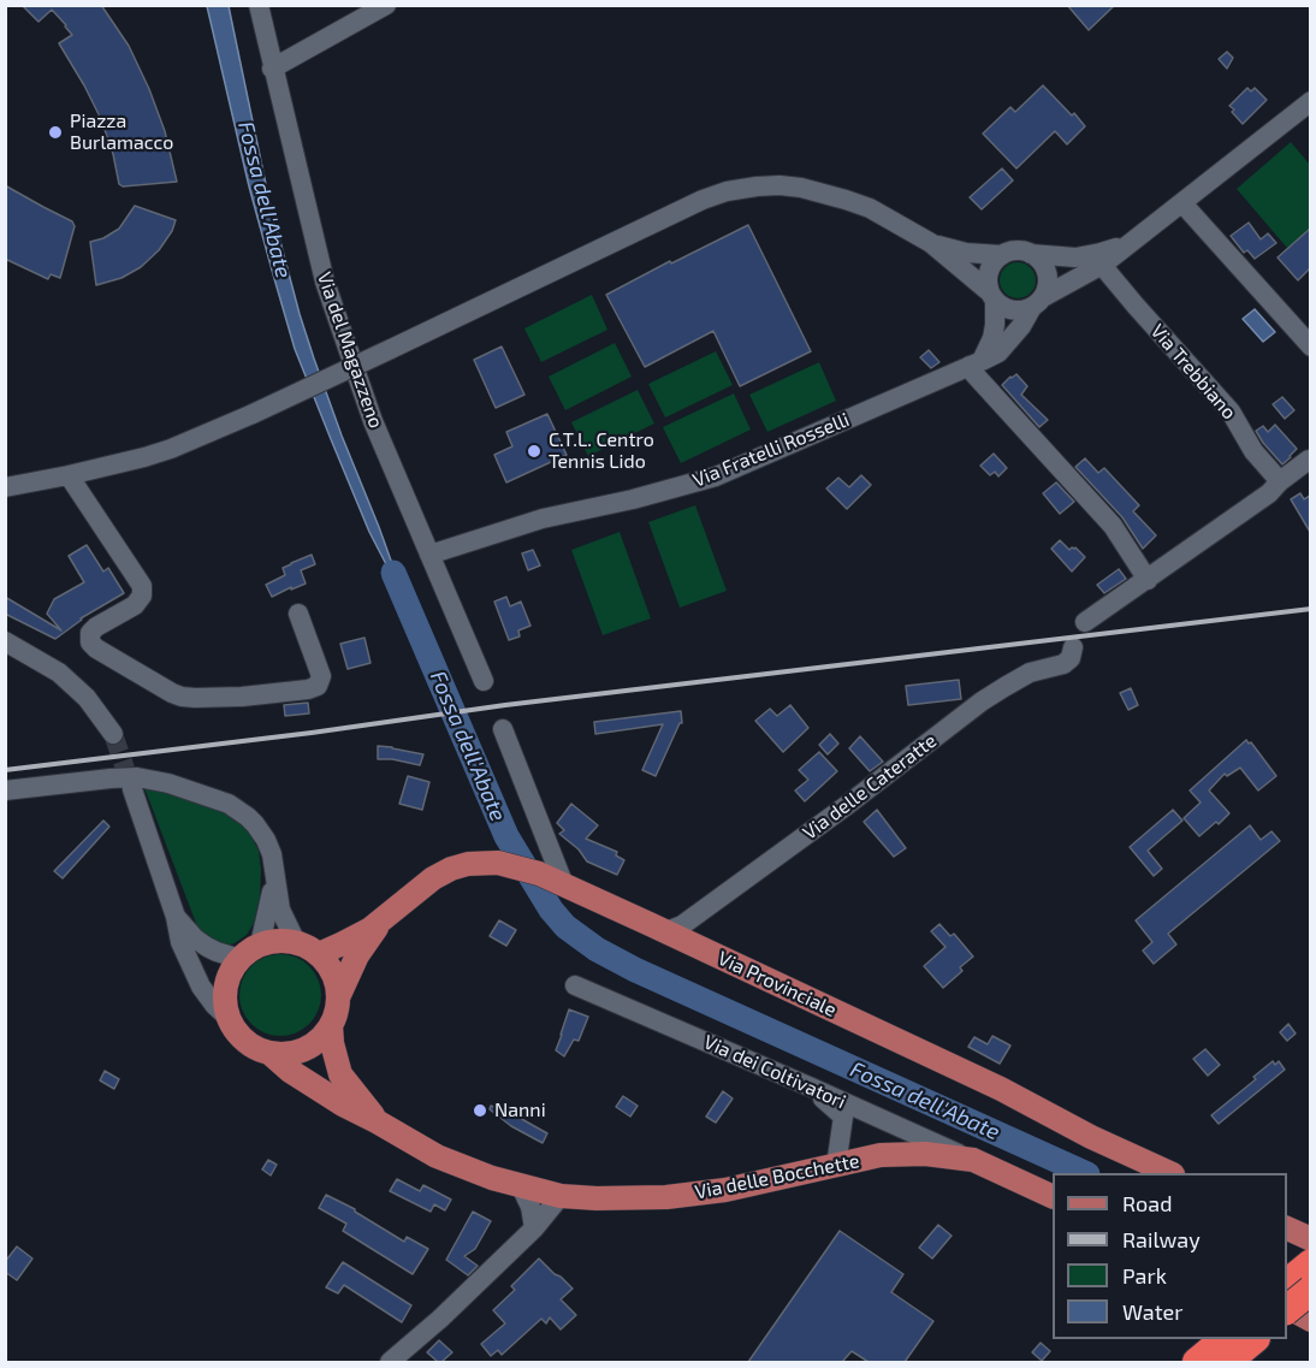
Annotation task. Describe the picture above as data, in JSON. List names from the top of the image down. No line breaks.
{"streets":{"main road":["Via Provinciale","Via delle Bocchette"],"street":["Via del Magazzeno","Via Trebbiano","Via Fratelli Rosselli","Via delle Cateratte","Via dei Coltivatori"]},"crossings":[["Via del Magazzeno","Via Fratelli Rosselli"],["Via Trebbiano","Via Fratelli Rosselli"],["Via delle Cateratte","Via Provinciale"],["Via Provinciale","Via delle Bocchette"],["Via dei Coltivatori","Via delle Bocchette"]],"water":["Fossa dell'Abate"],"places":["Piazza Burlamacco","C.T.L. Centro Tennis Lido","Nanni"],"legend":["Road","Railway","Park","Water"]}
